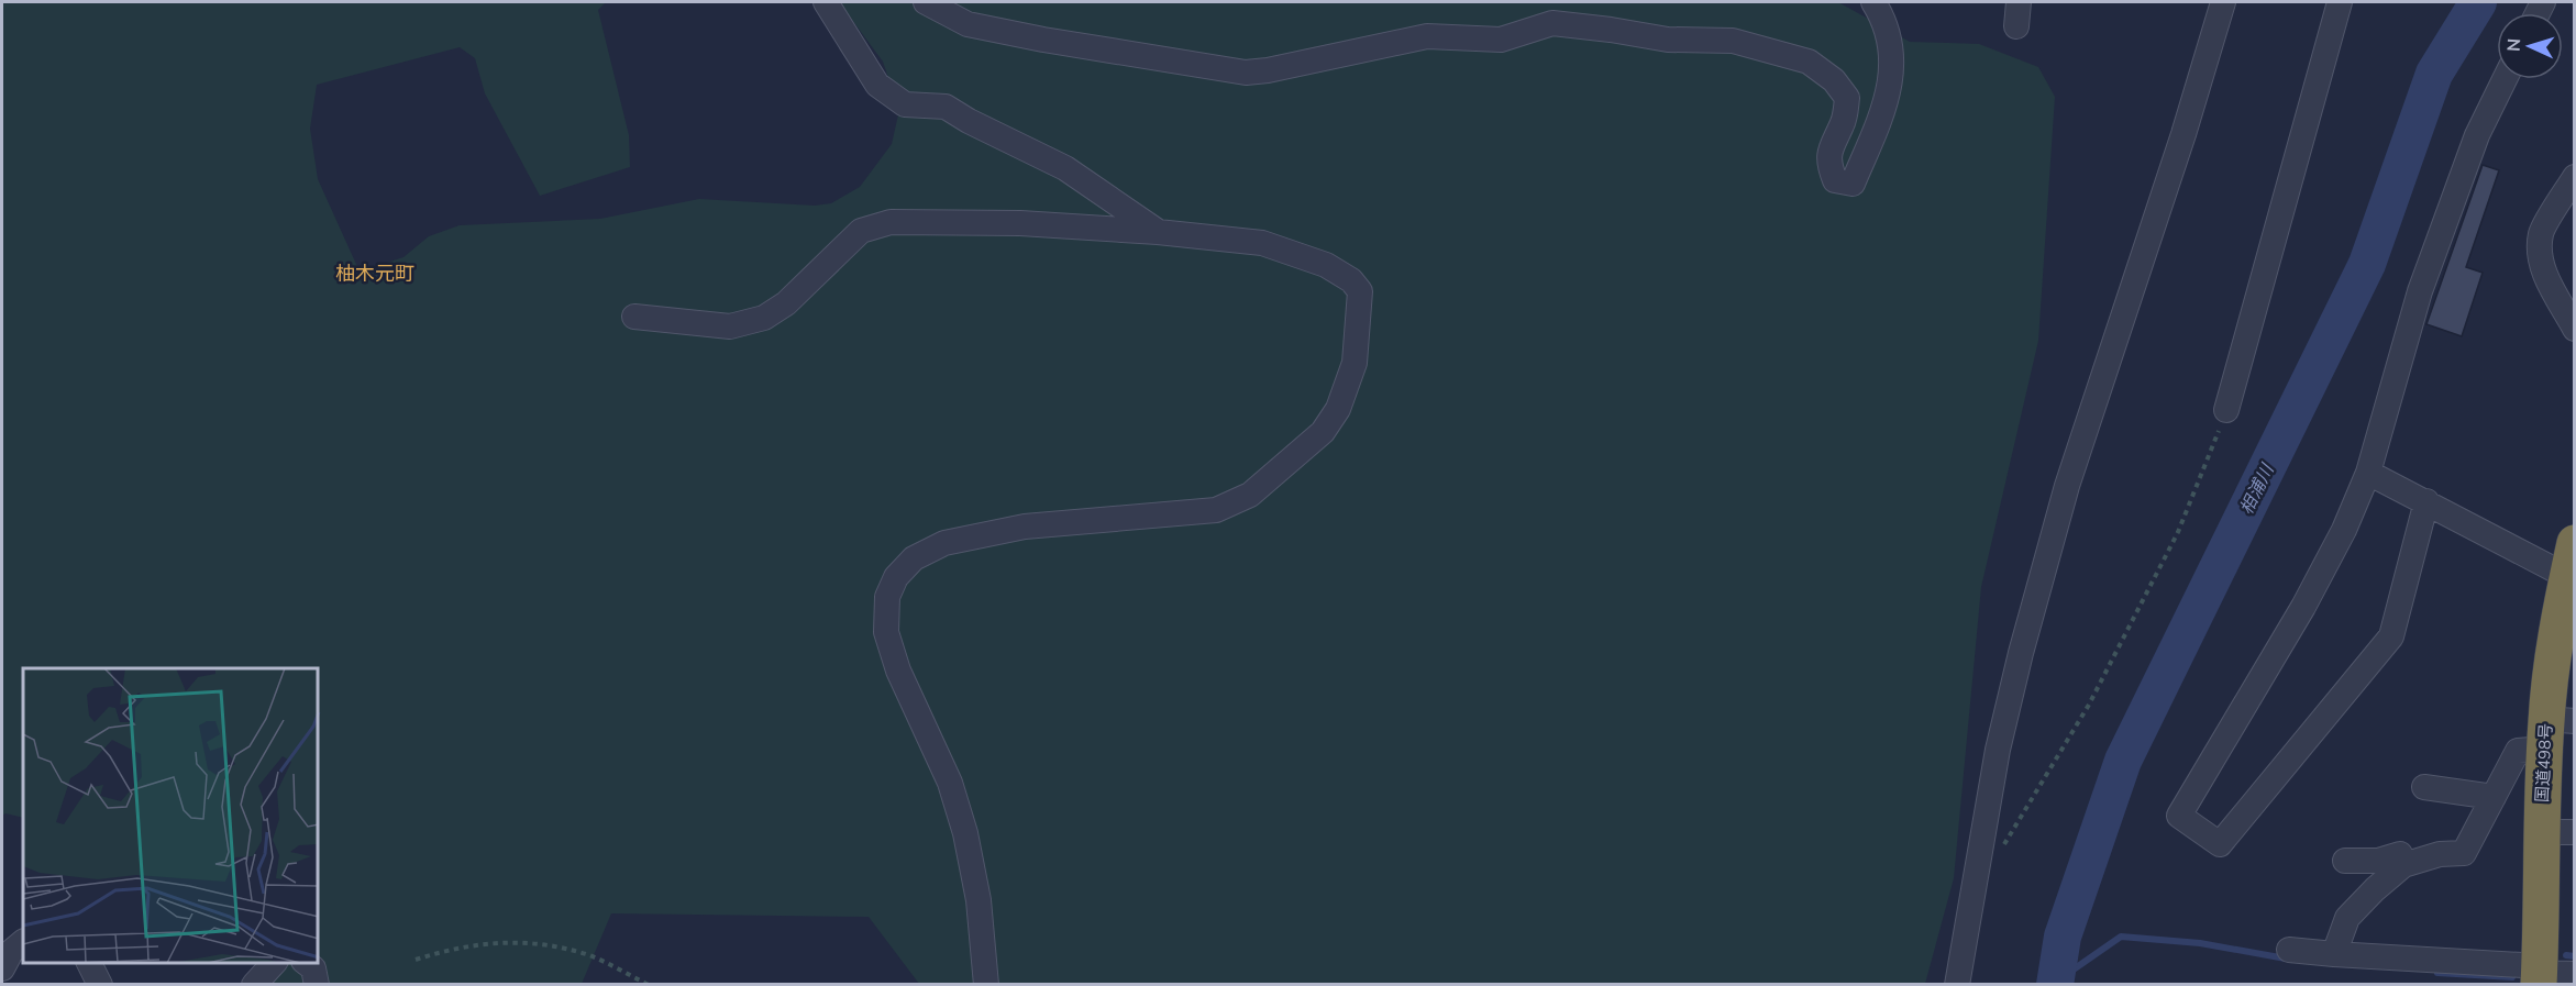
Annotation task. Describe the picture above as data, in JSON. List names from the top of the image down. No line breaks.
{"streets":{"highway":["国道498号"]},"districts":["柚木元町"],"water":["相浦川"],"north":"left"}
